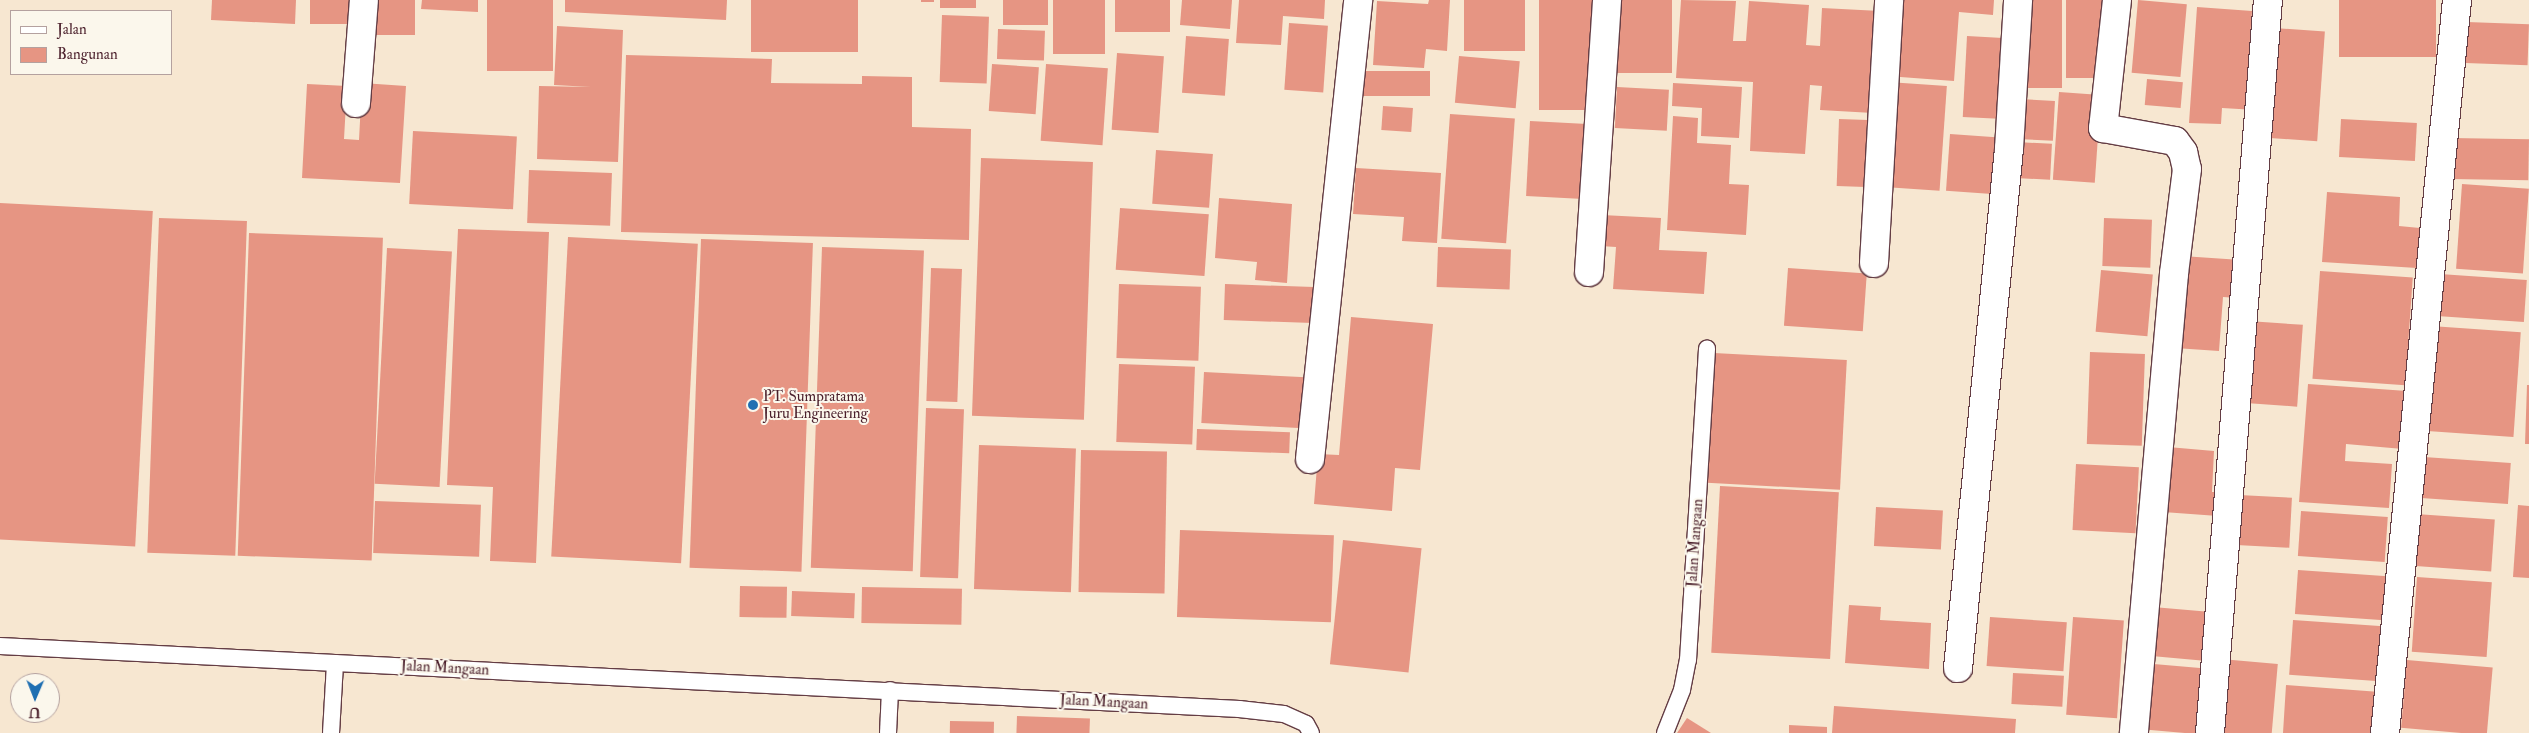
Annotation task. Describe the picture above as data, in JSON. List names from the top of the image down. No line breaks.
{"streets":{"lane":["Jalan Mangaan"]},"places":["PT. Sumpratama Juru Engineering"],"legend":["Jalan","Bangunan"],"north":"bottom"}
